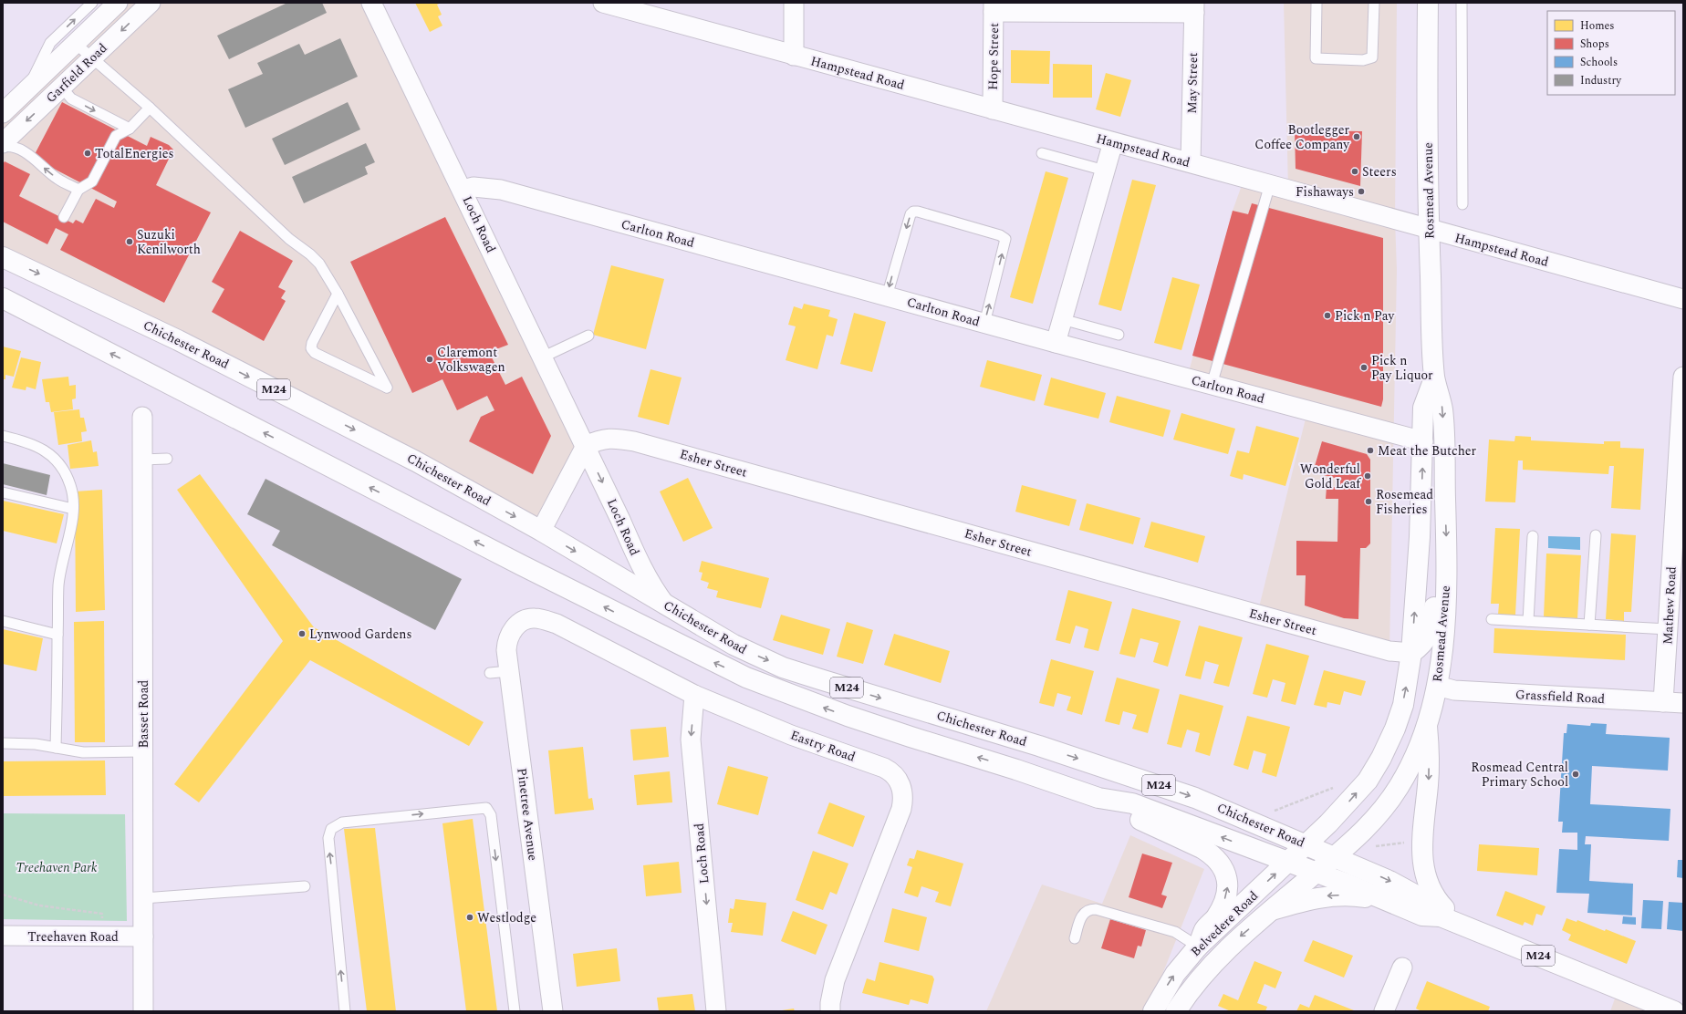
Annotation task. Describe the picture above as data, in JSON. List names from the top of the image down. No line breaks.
{"streets":{"main road":["Rosmead Avenue","Chichester Road","M24","Belvedere Road"],"street":["Hope Street","Garfield Road","Hampstead Road","May Street","Loch Road","Carlton Road","Esher Street","Mathew Road","Grassfield Road","Basset Road","Eastry Road","Pinetree Avenue","Treehaven Road"]},"crossings":[["Hope Street","Hampstead Road"],["Hampstead Road","May Street"],["Hampstead Road","Rosmead Avenue"],["Rosmead Avenue","Carlton Road"],["Rosmead Avenue","Chichester Road"],["Rosmead Avenue","Esher Street"],["Rosmead Avenue","Grassfield Road"],["Rosmead Avenue","Belvedere Road"],["Loch Road","Carlton Road"],["Loch Road","Chichester Road"],["Loch Road","Esher Street"],["Loch Road","Eastry Road"],["Chichester Road","Belvedere Road"],["Mathew Road","Grassfield Road"],["Basset Road","Treehaven Road"],["Eastry Road","Pinetree Avenue"]],"one_way":["Loch Road"],"parks":["Treehaven Park"],"places":["Bootlegger Coffee Company","TotalEnergies","Steers","Fishaways","Suzuki Kenilworth","Pick n Pay","Claremont Volkswagen","Pick n Pay Liquor","Meat the Butcher","Wonderful Gold Leaf","Rosemead Fisheries","Lynwood Gardens","Rosmead Central Primary School","Westlodge"],"legend":["Homes","Shops","Schools","Industry"]}
